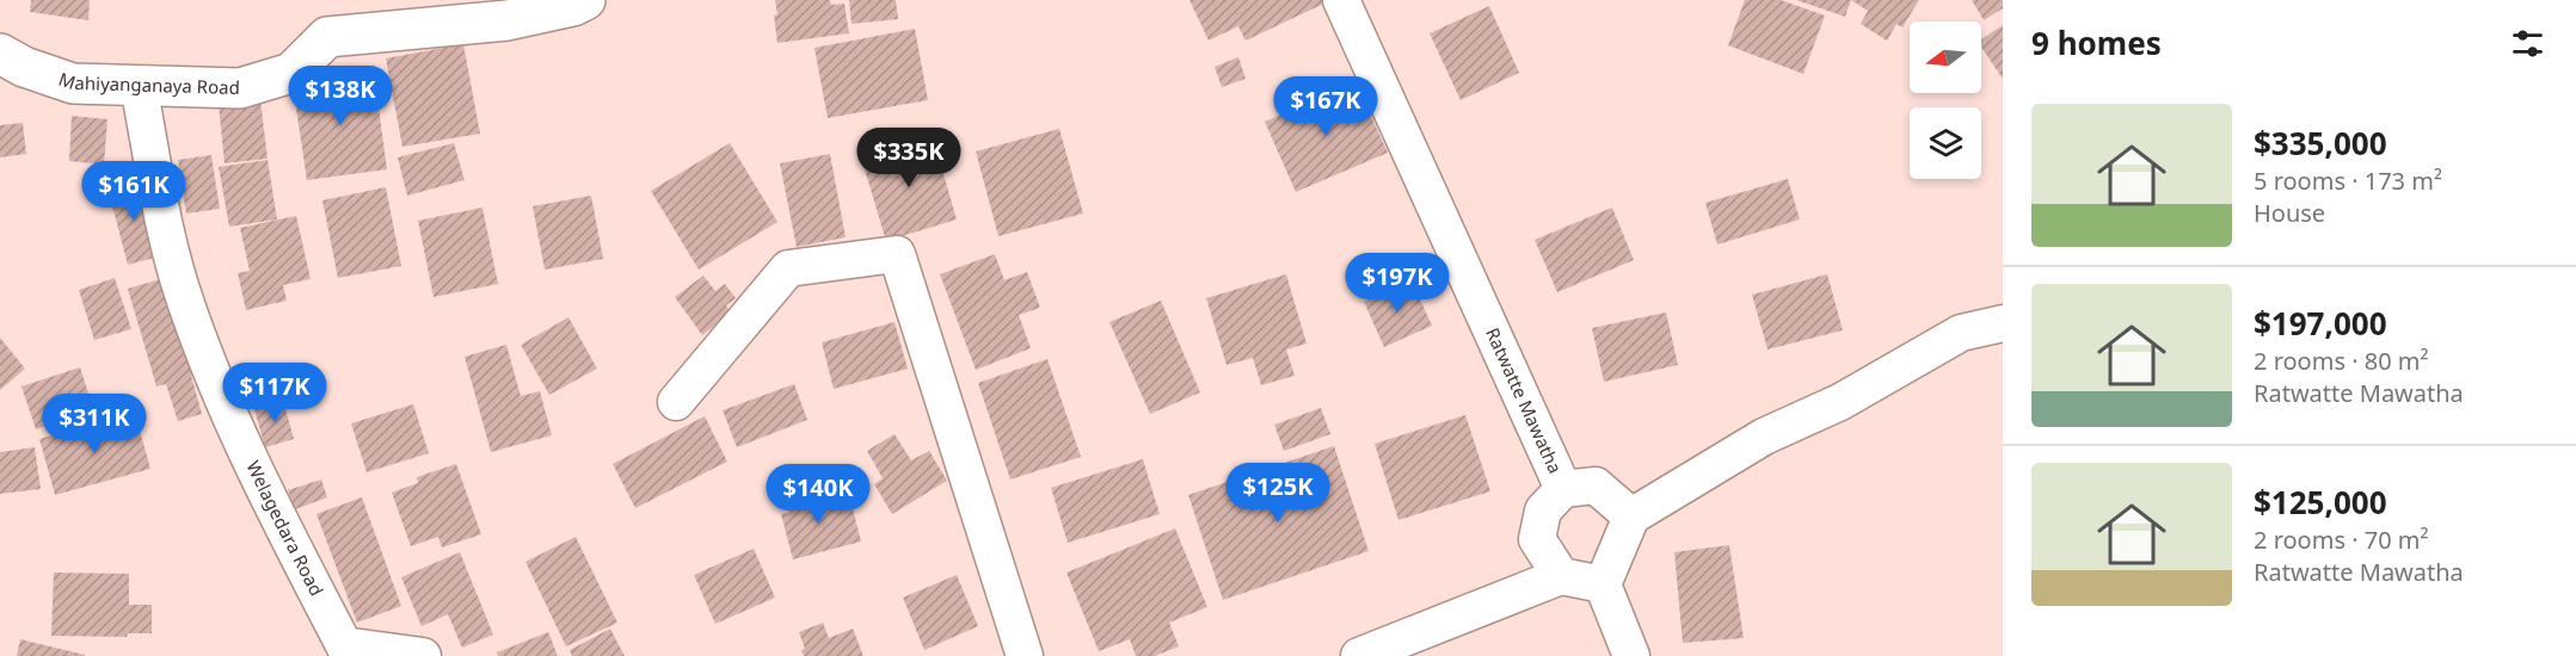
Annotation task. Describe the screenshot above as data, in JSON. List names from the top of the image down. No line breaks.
{"streets":{"main road":["Mahiyanganaya Road"],"street":["Ratwatte Mawatha","Welagedara Road"]},"crossings":[["Mahiyanganaya Road","Welagedara Road"]],"north":"left","page":{"heading":"9 homes","price":["$138K","$167K","$335K","$161K","$197K","$117K","$311K","$125K","$140K"],"list":[{"name":"$335,000","note":"5 rooms · 173 m² · House"},{"name":"$197,000","note":"2 rooms · 80 m² · Ratwatte Mawatha"},{"name":"$125,000","note":"2 rooms · 70 m² · Ratwatte Mawatha"}]}}
